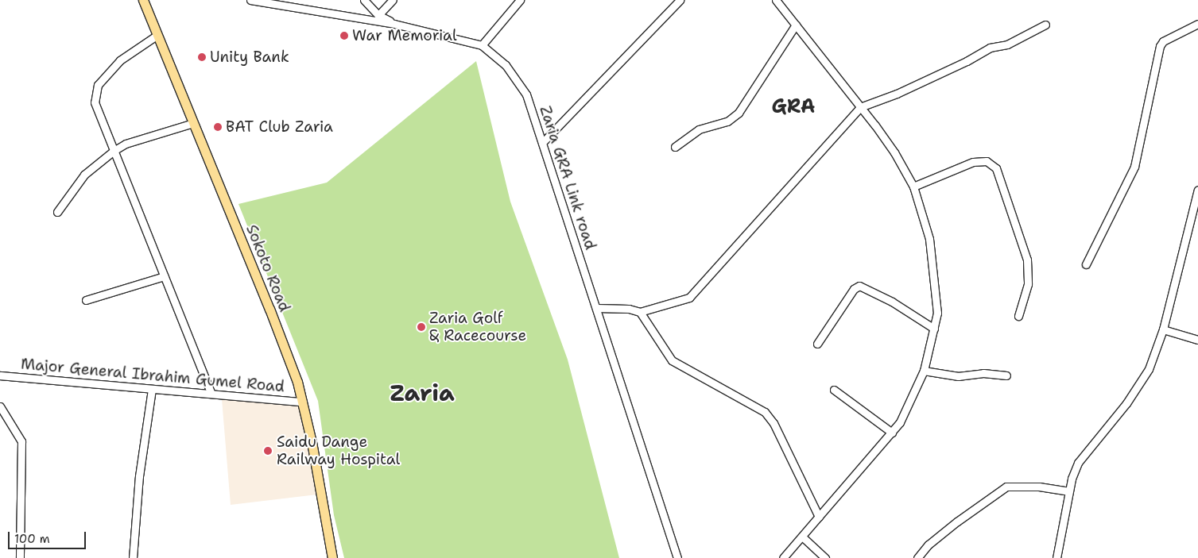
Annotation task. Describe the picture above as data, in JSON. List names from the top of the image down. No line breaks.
{"streets":{"main road":["Sokoto Road"],"street":["Zaria GRA Link road","Major General Ibrahim Gumel Road"]},"crossings":[["Sokoto Road","Major General Ibrahim Gumel Road"]],"districts":["GRA","Zaria"],"places":["War Memorial","Unity Bank","BAT Club Zaria","Zaria Golf & Racecourse","Saidu Dange Railway Hospital"],"scale_bar":"100 m"}
